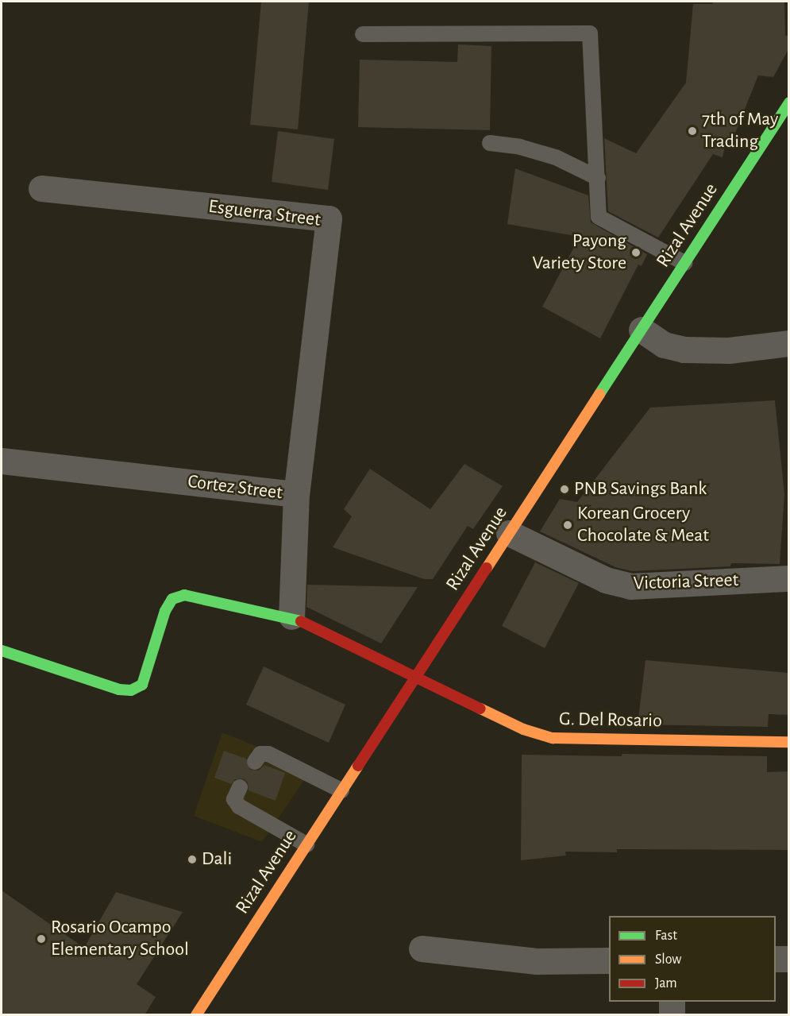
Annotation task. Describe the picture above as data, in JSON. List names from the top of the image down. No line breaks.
{"streets":{"main road":["Rizal Avenue","G. Del Rosario"],"street":["Esguerra Street","Cortez Street","Victoria Street"]},"crossings":[["Esguerra Street","Cortez Street"],["Rizal Avenue","Victoria Street"],["Rizal Avenue","G. Del Rosario"]],"places":["7th of May Trading","Payong Variety Store","PNB Savings Bank","Korean Grocery Chocolate & Meat","Dali","Rosario Ocampo Elementary School"],"legend":["Fast","Slow","Jam"]}
